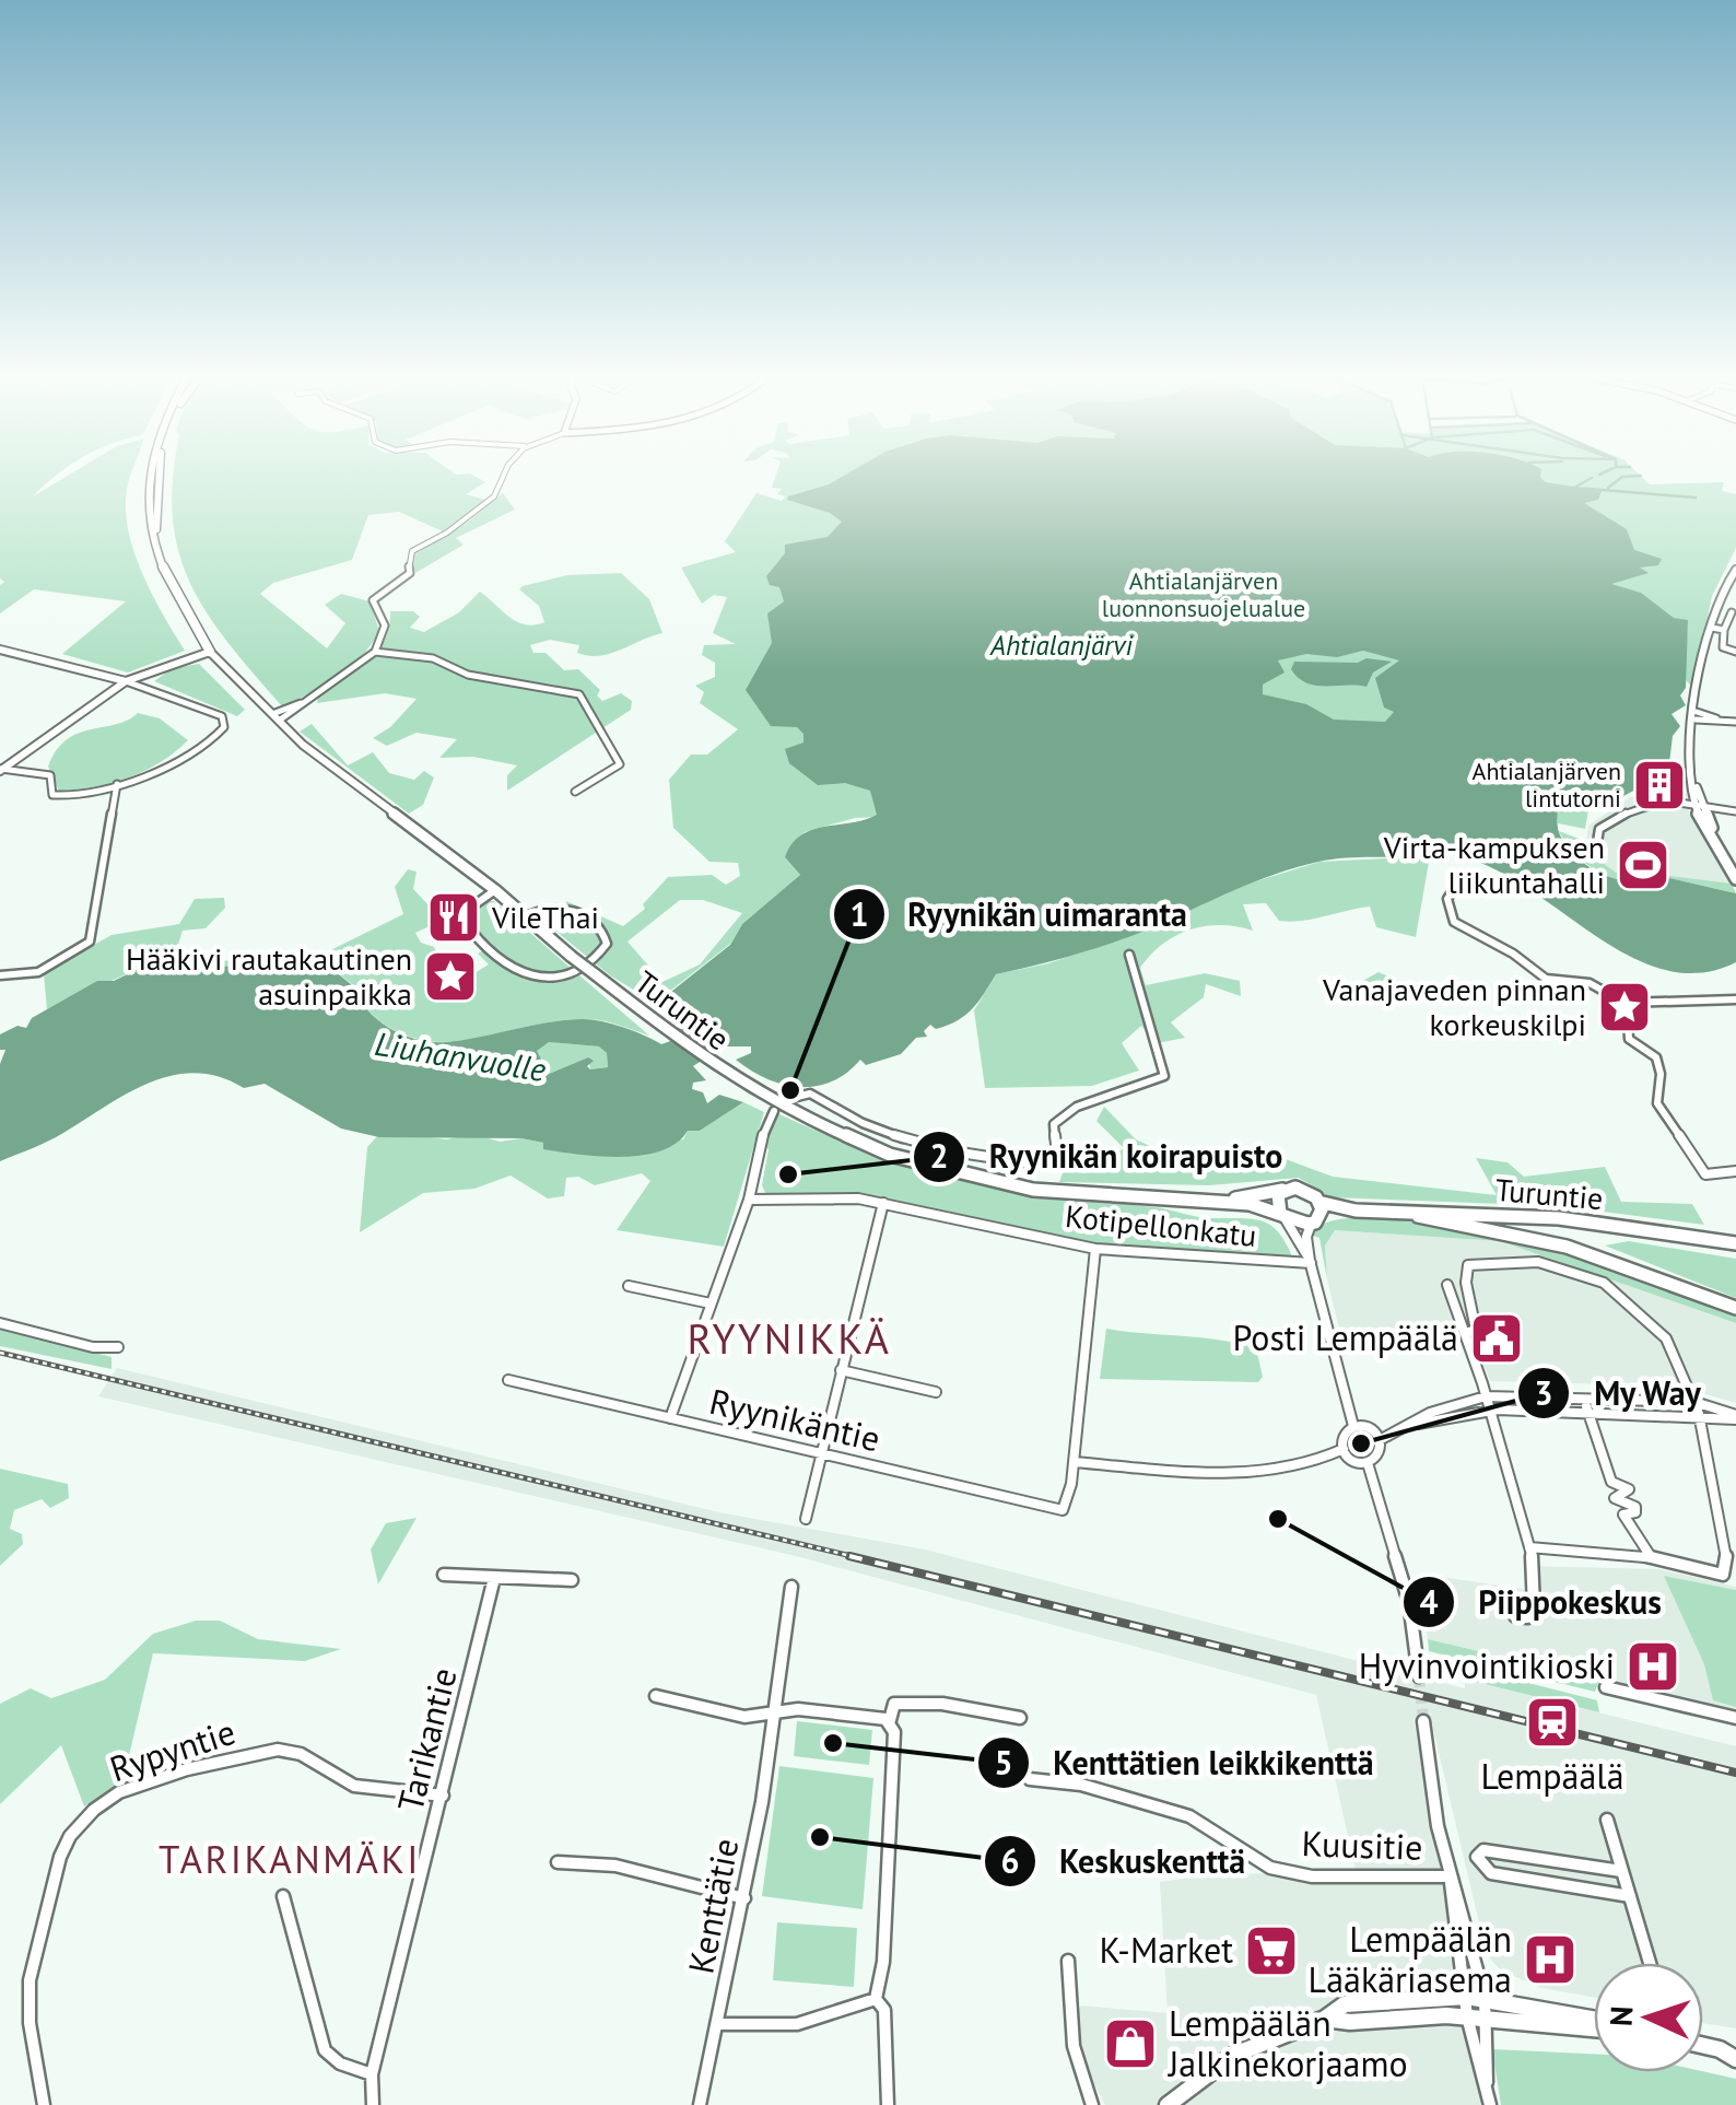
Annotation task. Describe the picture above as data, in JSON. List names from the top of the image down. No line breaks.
{"streets":{"main road":["Turuntie"],"street":["Kotipellonkatu","Ryynikäntie","Tarikantie","Rypyntie","Kuusitie","Kenttätie"]},"crossings":[["Tarikantie","Rypyntie"]],"districts":["RYYNIKKÄ","TARIKANMÄKI"],"water":["Ahtialanjärvi","Liuhanvuolle"],"parks":["Ahtialanjärven luonnonsuojelualue"],"places":{"building":["Ahtialanjärven lintutorni"],"sports":["Virta-kampuksen liikuntahalli"],"restaurant":["VileThai"],"place":["Hääkivi rautakautinen asuinpaikka","Vanajaveden pinnan korkeuskilpi"],"other":["Ryynikän uimaranta","Ryynikän koirapuisto","My Way","Piippokeskus","Kenttätien leikkikenttä","Keskuskenttä"],"public building":["Posti Lempäälä"],"hospital":["Hyvinvointikioski","Lempäälän Lääkäriasema"],"station":["Lempäälä"],"supermarket":["K-Market"],"shop":["Lempäälän Jalkinekorjaamo"]},"north":"left"}
